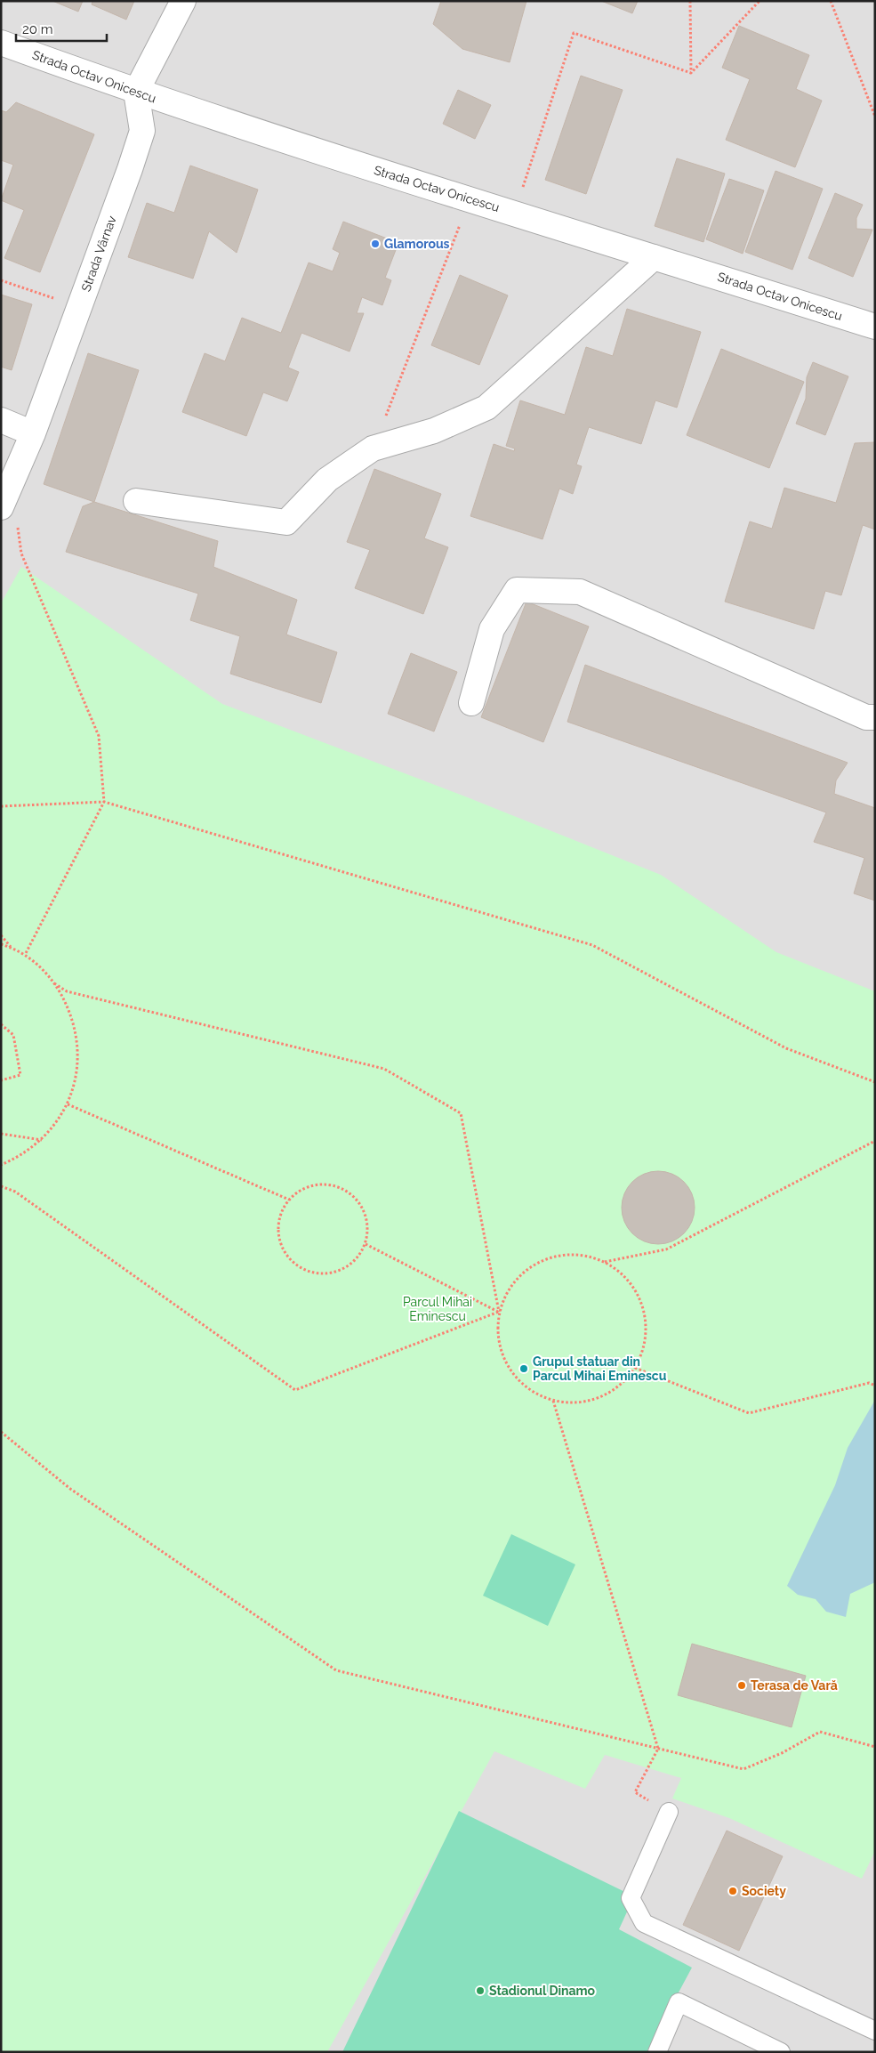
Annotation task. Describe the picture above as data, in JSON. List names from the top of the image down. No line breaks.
{"streets":{"street":["Strada Octav Onicescu","Strada Vârnav"]},"crossings":[["Strada Octav Onicescu","Strada Vârnav"]],"parks":["Parcul Mihai Eminescu"],"places":["Glamorous","Grupul statuar din Parcul Mihai Eminescu","Terasa de Vară","Society","Stadionul Dinamo"],"scale_bar":"20 m"}
